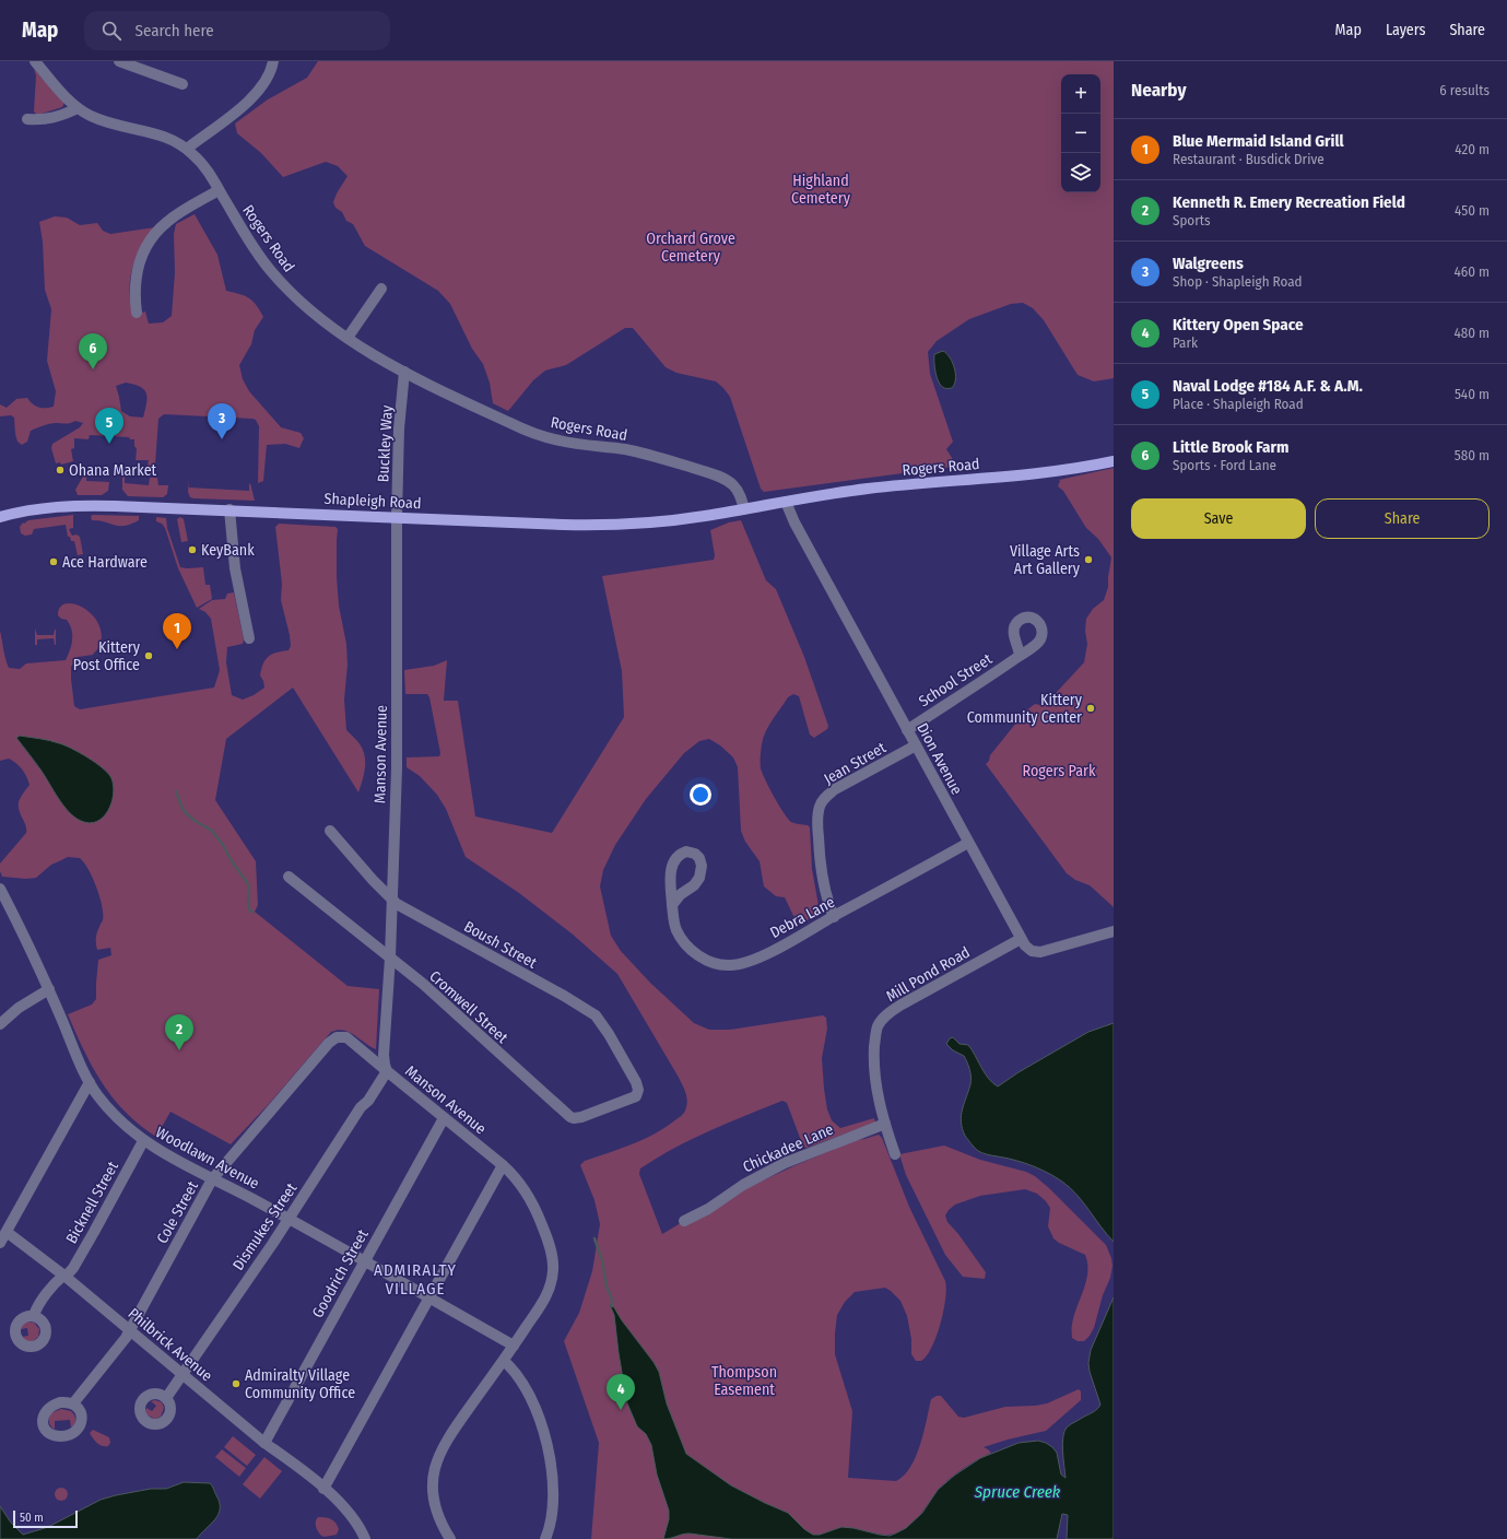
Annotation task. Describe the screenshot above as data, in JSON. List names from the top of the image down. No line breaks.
{"streets":{"main road":["Rogers Road","Shapleigh Road"],"street":["Buckley Way","School Street","Manson Avenue","Dion Avenue","Jean Street","Debra Lane","Boush Street","Mill Pond Road","Cromwell Street","Chickadee Lane","Woodlawn Avenue","Bicknell Street","Cole Street","Dismukes Street","Goodrich Street","Philbrick Avenue"]},"crossings":[["Rogers Road","Buckley Way"],["Rogers Road","Shapleigh Road"],["Rogers Road","Dion Avenue"],["Buckley Way","Shapleigh Road"],["Buckley Way","Manson Avenue"],["Shapleigh Road","Manson Avenue"],["School Street","Dion Avenue"],["Manson Avenue","Boush Street"],["Manson Avenue","Cromwell Street"],["Manson Avenue","Woodlawn Avenue"],["Manson Avenue","Cole Street"],["Manson Avenue","Dismukes Street"],["Manson Avenue","Goodrich Street"],["Dion Avenue","Jean Street"],["Dion Avenue","Debra Lane"],["Dion Avenue","Mill Pond Road"],["Jean Street","Debra Lane"],["Boush Street","Cromwell Street"],["Mill Pond Road","Chickadee Lane"],["Woodlawn Avenue","Bicknell Street"],["Woodlawn Avenue","Cole Street"],["Woodlawn Avenue","Dismukes Street"],["Woodlawn Avenue","Goodrich Street"],["Bicknell Street","Philbrick Avenue"],["Cole Street","Dismukes Street"],["Cole Street","Philbrick Avenue"],["Dismukes Street","Philbrick Avenue"],["Goodrich Street","Philbrick Avenue"]],"districts":["ADMIRALTY VILLAGE"],"water":["Spruce Creek"],"parks":["Highland Cemetery","Orchard Grove Cemetery","Rogers Park","Thompson Easement"],"places":["Ohana Market","KeyBank","Village Arts Art Gallery","Ace Hardware","Kittery Post Office","Kittery Community Center","Admiralty Village Community Office"],"scale_bar":"50 m","page":{"header":"Map","search":"Search here","nav":["Map","Layers","Share"],"heading":["Nearby","6 results"],"map_buttons":["+","−"],"list":[{"mark":"1","name":"Blue Mermaid Island Grill","note":"Restaurant · Busdick Drive","value":"420 m"},{"mark":"2","name":"Kenneth R. Emery Recreation Field","note":"Sports","value":"450 m"},{"mark":"3","name":"Walgreens","note":"Shop · Shapleigh Road","value":"460 m"},{"mark":"4","name":"Kittery Open Space","note":"Park","value":"480 m"},{"mark":"5","name":"Naval Lodge #184 A.F. & A.M.","note":"Place · Shapleigh Road","value":"540 m"},{"mark":"6","name":"Little Brook Farm","note":"Sports · Ford Lane","value":"580 m"}],"pins":["6","3","5","1","2","4"],"buttons":["Save","Share"],"scale":"50 m"}}
